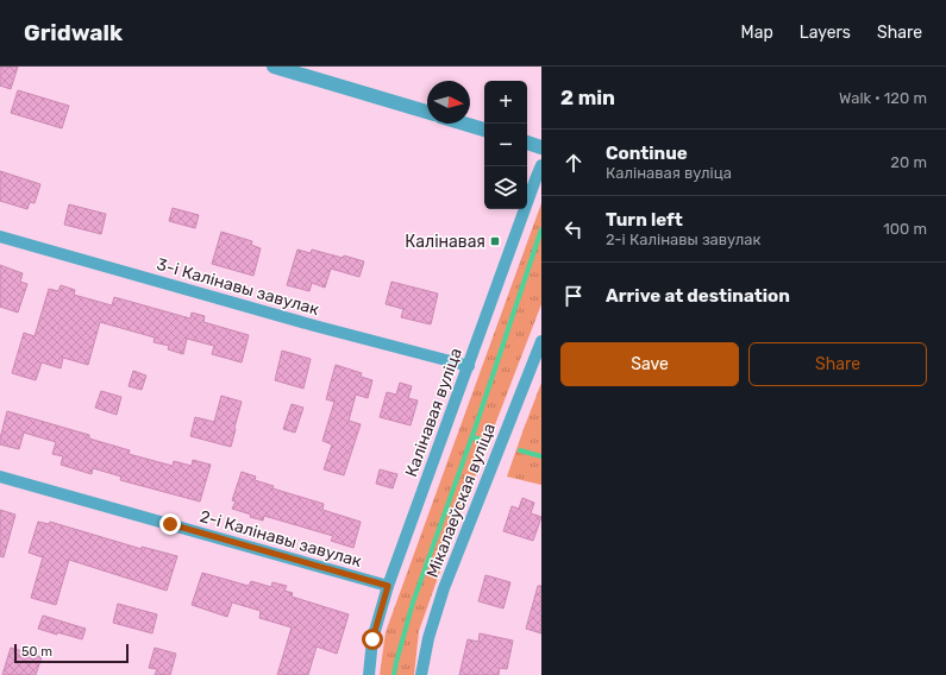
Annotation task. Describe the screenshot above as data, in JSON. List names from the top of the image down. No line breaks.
{"streets":{"street":["3-і Калінавы завулак","Калінавая вуліца","Мікалаеўская вуліца","2-і Калінавы завулак"]},"crossings":[["3-і Калінавы завулак","Калінавая вуліца"],["Калінавая вуліца","2-і Калінавы завулак"]],"places":{"transit":["Калінавая"]},"scale_bar":"50 m","north":"right","page":{"header":"Gridwalk","nav":["Map","Layers","Share"],"heading":["2 min","Walk · 120 m"],"map_buttons":["+","−"],"list":[["Continue","Калінавая вуліца","20 m"],["Turn left","2-і Калінавы завулак","100 m"],"Arrive at destination"],"buttons":["Save","Share"],"scale":"50 m"}}
